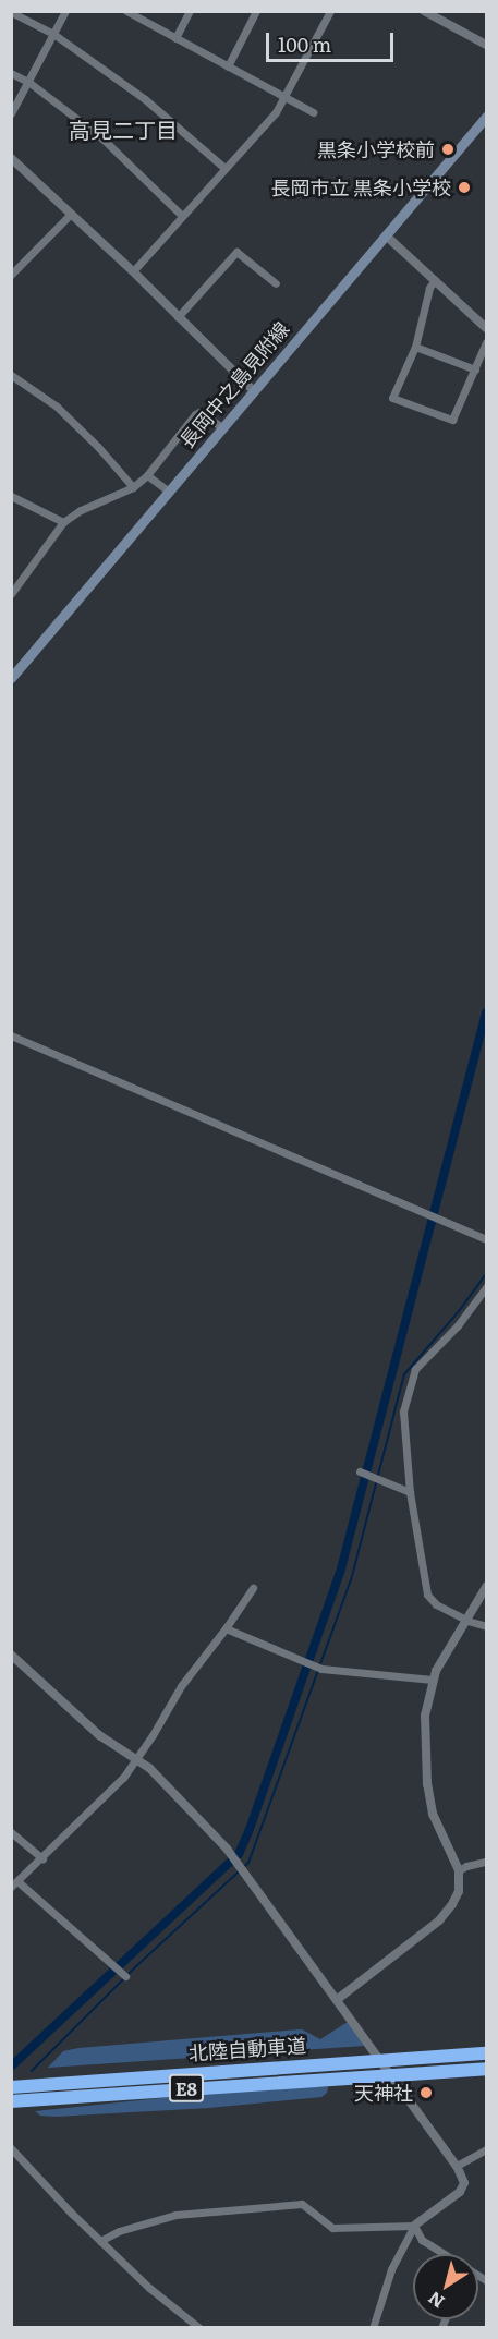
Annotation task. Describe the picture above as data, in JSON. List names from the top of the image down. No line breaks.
{"streets":{"highway":["北陸自動車道","E8"],"main road":["長岡中之島見附線"]},"districts":["高見二丁目"],"places":["黒条小学校前","長岡市立 黒条小学校","天神社"],"scale_bar":"100 m","north":"bottom left"}
